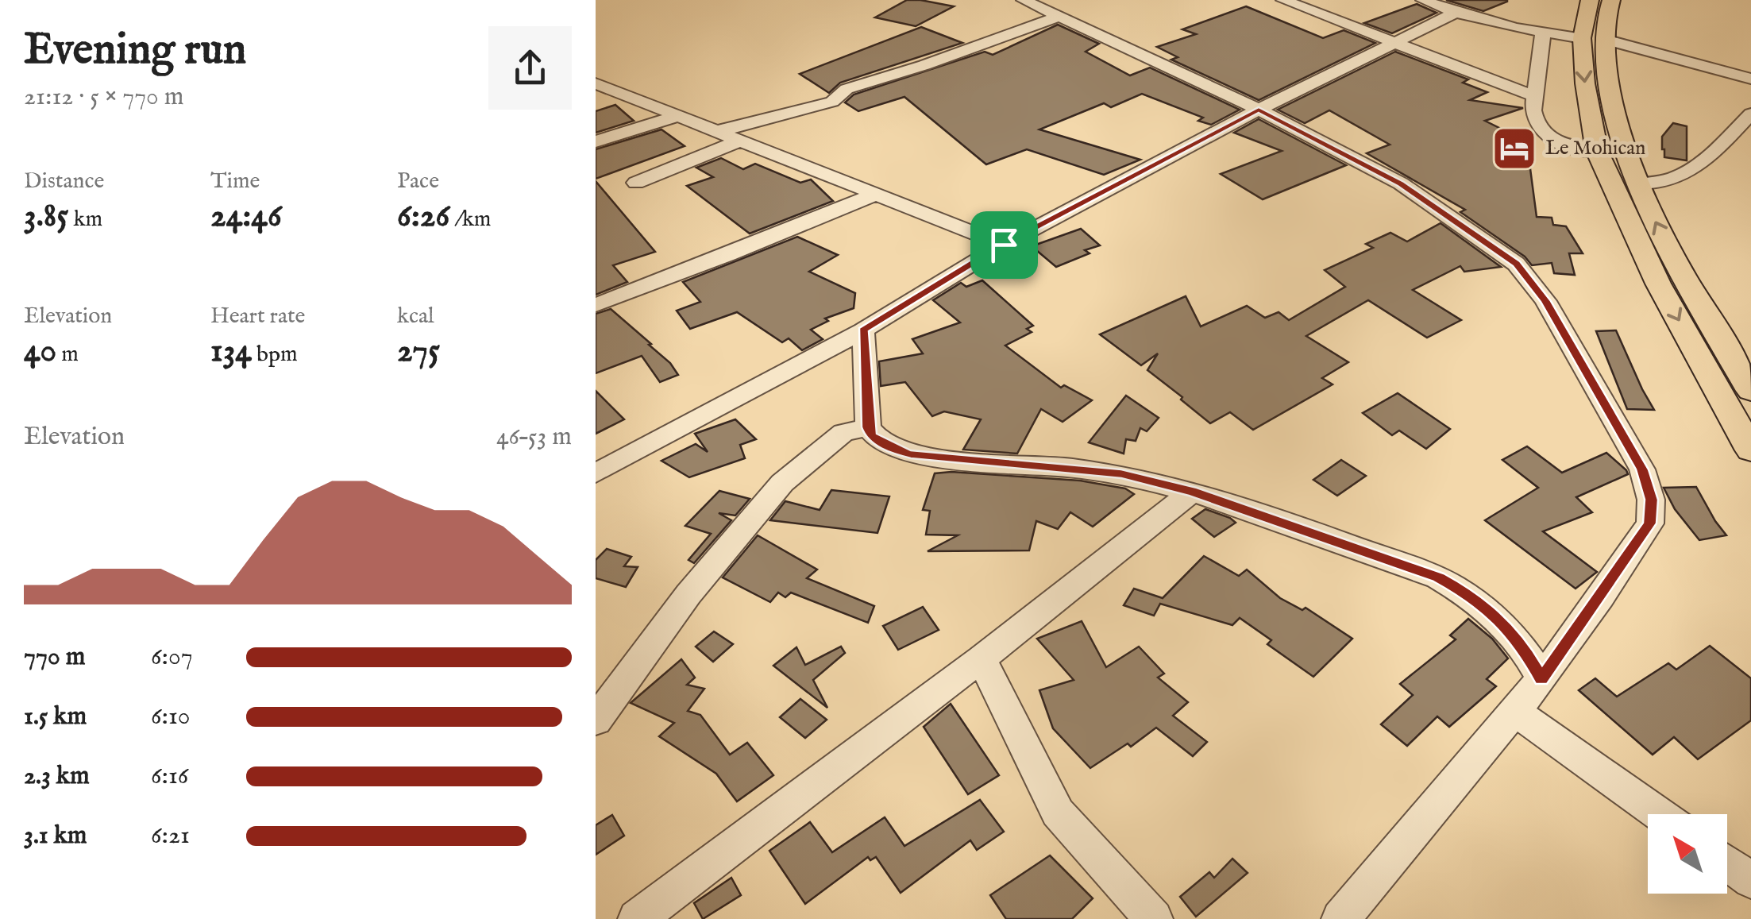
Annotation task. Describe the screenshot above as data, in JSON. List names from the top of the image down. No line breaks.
{"places":{"hotel":["Le Mohican"]},"north":"top left","page":{"heading":["Evening run","21:12 · 5 × 770 m"],"stats":[["Distance","3.85 km"],["Time","24:46"],["Pace","6:26 /km"],["Elevation","40 m"],["Heart rate","134 bpm"],["kcal","275"]],"chart":["Elevation","46–53 m"],"list":[{"name":"770 m","note":"6:07"},{"name":"1.5 km","note":"6:10"},{"name":"2.3 km","note":"6:16"},{"name":"3.1 km","note":"6:21"}]}}
